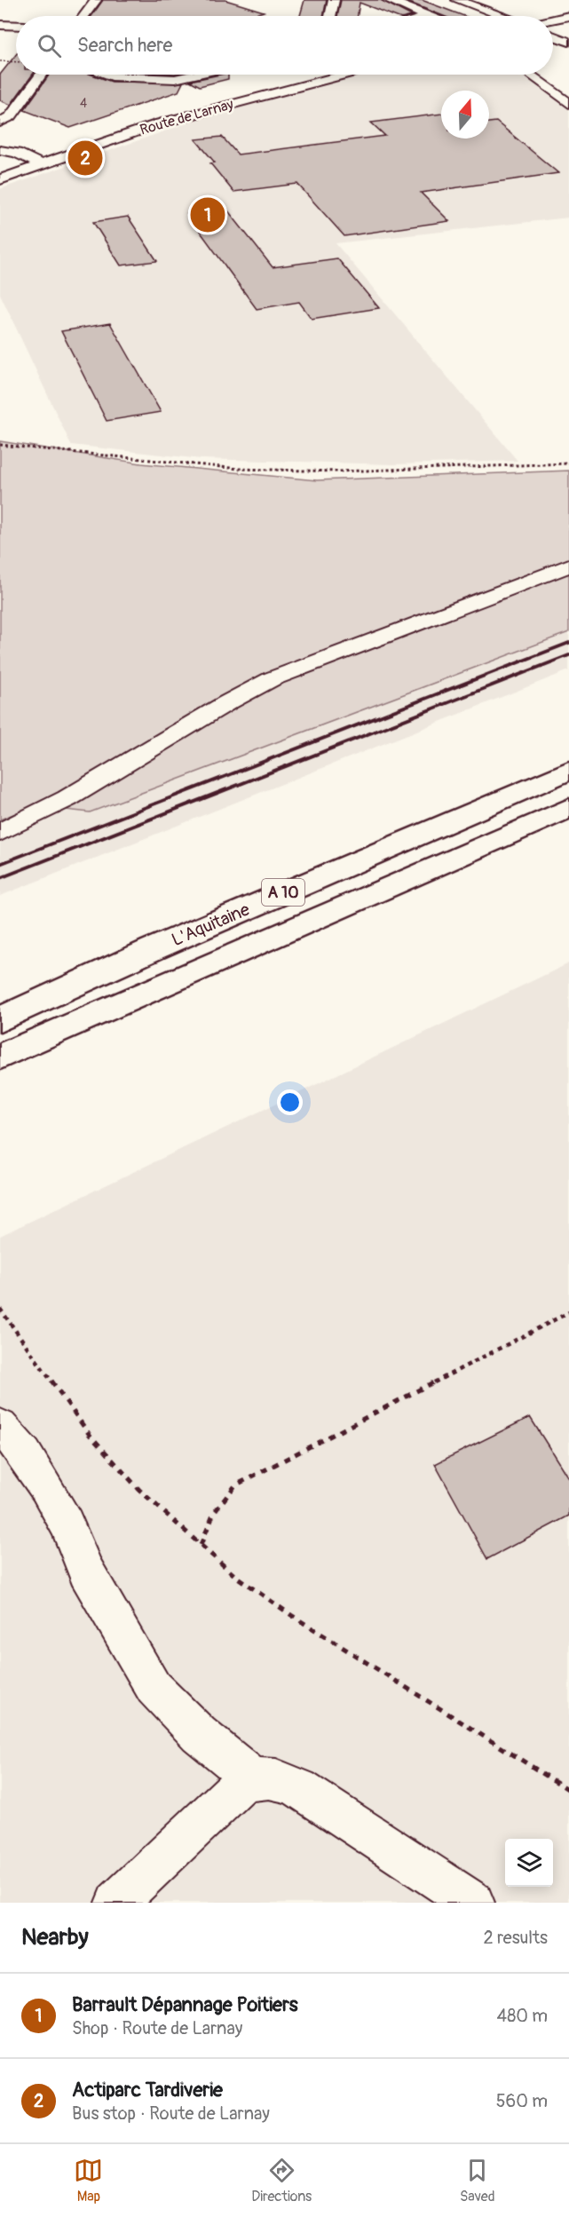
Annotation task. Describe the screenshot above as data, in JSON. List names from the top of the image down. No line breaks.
{"streets":{"highway":["A 10","L'Aquitaine"],"street":["Route de Larnay"]},"house_numbers":["4"],"north":"top","page":{"search":"Search here","pins":["2","1"],"heading":["Nearby","2 results"],"list":[{"mark":"1","name":"Barrault Dépannage Poitiers","note":"Shop · Route de Larnay","value":"480 m"},{"mark":"2","name":"Actiparc Tardiverie","note":"Bus stop · Route de Larnay","value":"560 m"}],"nav":["Map","Directions","Saved"]}}
